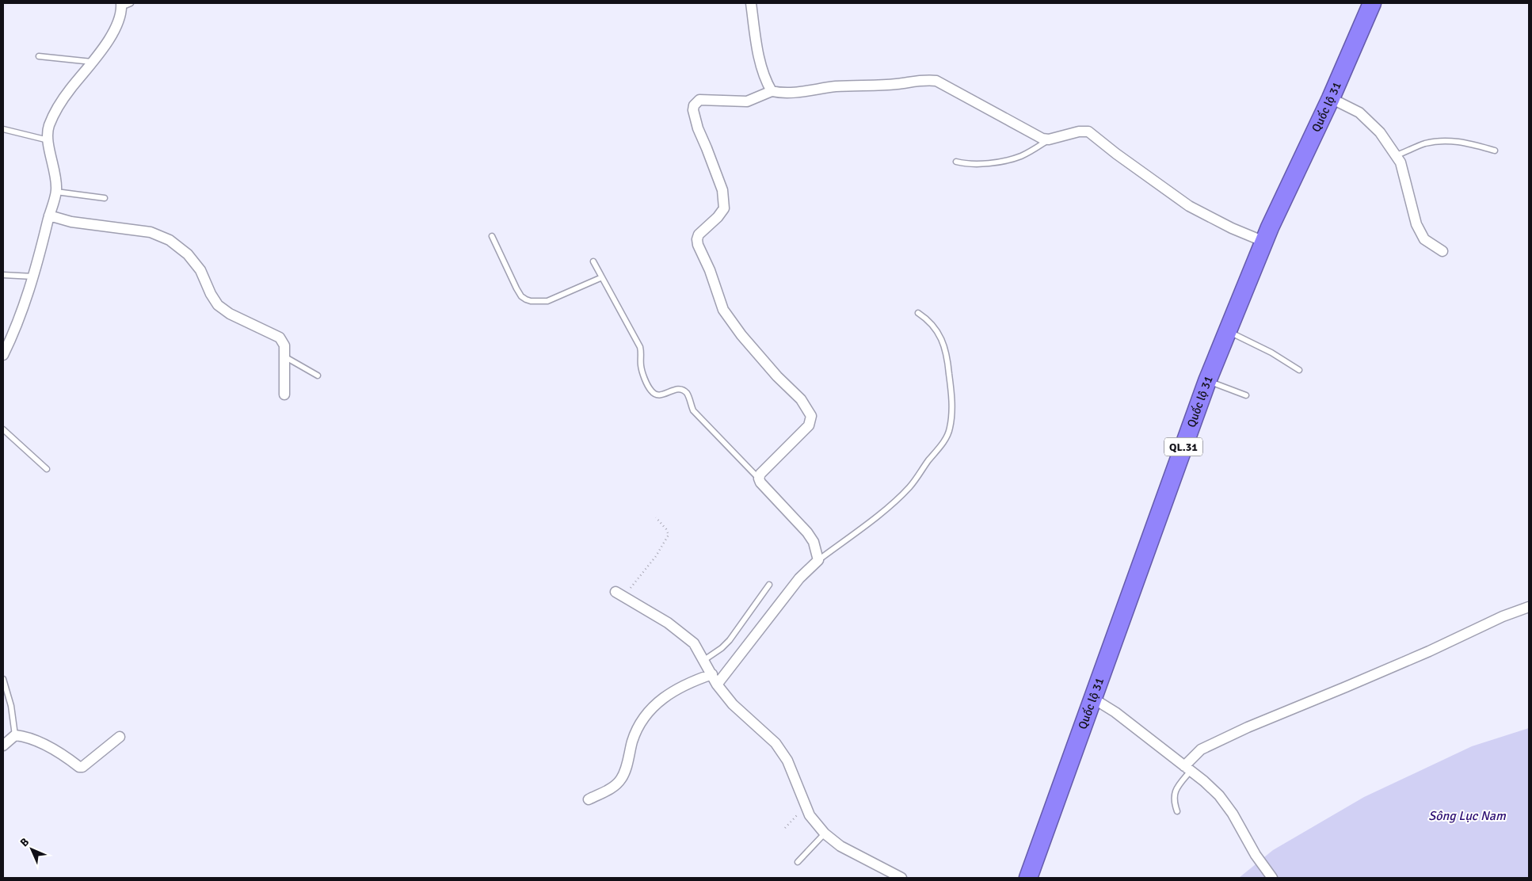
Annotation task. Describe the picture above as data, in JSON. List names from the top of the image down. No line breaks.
{"streets":{"highway":["Quốc lộ 31","QL.31"]},"water":["Sông Lục Nam"],"north":"top left"}
